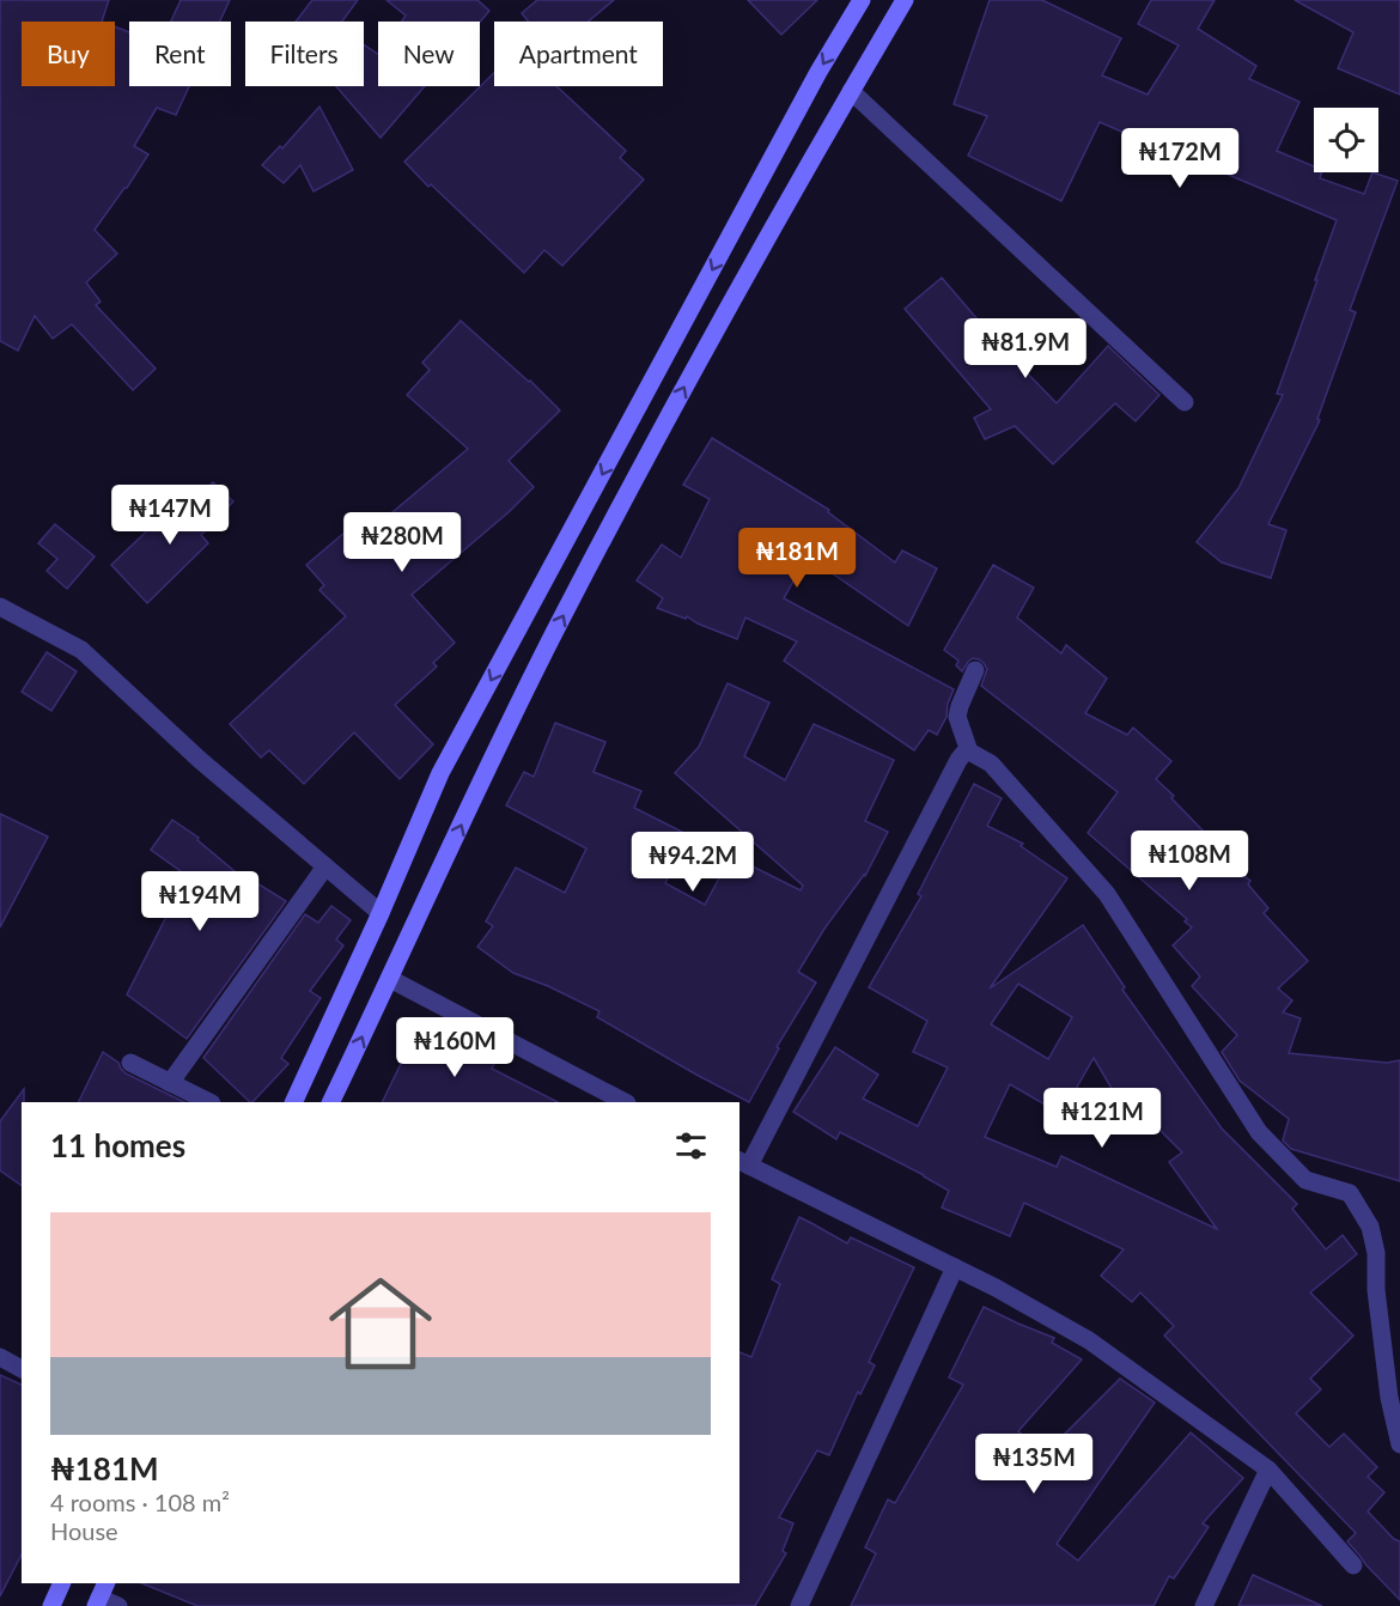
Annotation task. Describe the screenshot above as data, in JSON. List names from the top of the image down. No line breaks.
{"page":{"chip":["Buy","Rent","Filters","New","Apartment"],"price":["₦172M","₦81.9M","₦147M","₦280M","₦181M","₦108M","₦94.2M","₦194M","₦160M","₦121M","₦135M"],"heading":"11 homes","list":[{"name":"₦181M","note":"4 rooms · 108 m² · House"}]}}
